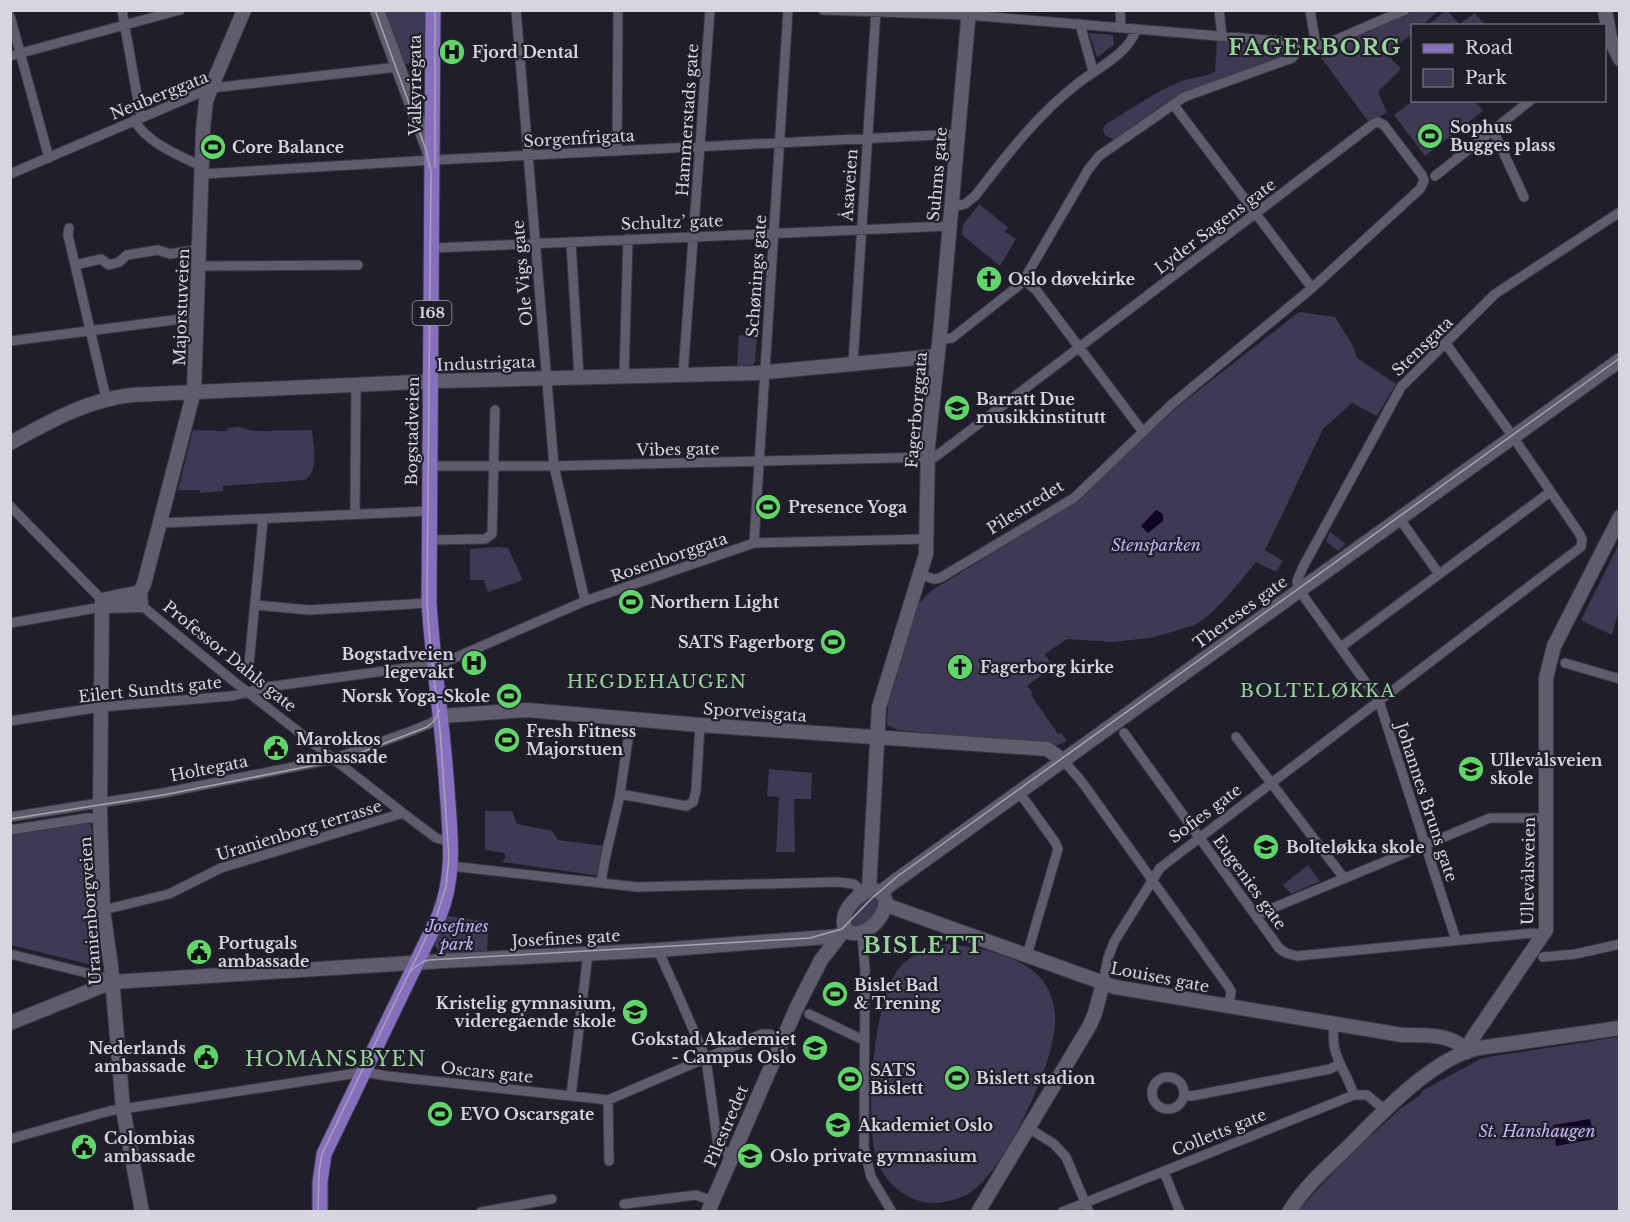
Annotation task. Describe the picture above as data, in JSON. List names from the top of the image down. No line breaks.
{"streets":{"main road":["Valkyriegata","168","Bogstadveien"],"street":["Neuberggata","Hammerstads gate","Sorgenfrigata","Suhms gate","Åsaveien","Schultz’ gate","Lyder Sagens gate","Ole Vigs gate","Schønings gate","Majorstuveien","Stensgata","Industrigata","Fagerborggata","Vibes gate","Pilestredet","Rosenborggata","Thereses gate","Professor Dahls gate","Eilert Sundts gate","Sporveisgata","Holtegata","Johannes Bruns gate","Sofies gate","Uranienborg terrasse","Ullevålsveien","Eugenies gate","Uranienborgveien","Josefines gate","Louises gate","Oscars gate","Colletts gate"]},"crossings":[["Valkyriegata","Sorgenfrigata"],["Valkyriegata","Bogstadveien"],["Neuberggata","Majorstuveien"],["Neuberggata","Bogstadveien"],["Hammerstads gate","Sorgenfrigata"],["Hammerstads gate","Schultz’ gate"],["Hammerstads gate","Industrigata"],["Sorgenfrigata","Suhms gate"],["Sorgenfrigata","Åsaveien"],["Sorgenfrigata","Ole Vigs gate"],["Sorgenfrigata","Schønings gate"],["Sorgenfrigata","Majorstuveien"],["Sorgenfrigata","Bogstadveien"],["Suhms gate","Schultz’ gate"],["Suhms gate","Fagerborggata"],["Åsaveien","Schultz’ gate"],["Åsaveien","Industrigata"],["Schultz’ gate","Ole Vigs gate"],["Schultz’ gate","Schønings gate"],["Schultz’ gate","Bogstadveien"],["Lyder Sagens gate","Fagerborggata"],["Lyder Sagens gate","Vibes gate"],["Lyder Sagens gate","Pilestredet"],["Ole Vigs gate","Industrigata"],["Ole Vigs gate","Vibes gate"],["Ole Vigs gate","Rosenborggata"],["Schønings gate","Industrigata"],["Schønings gate","Vibes gate"],["Schønings gate","Rosenborggata"],["Majorstuveien","Industrigata"],["Majorstuveien","Professor Dahls gate"],["168","Bogstadveien"],["168","Josefines gate"],["168","Oscars gate"],["Stensgata","Thereses gate"],["Stensgata","Johannes Bruns gate"],["Industrigata","Fagerborggata"],["Industrigata","Bogstadveien"],["Fagerborggata","Vibes gate"],["Fagerborggata","Pilestredet"],["Fagerborggata","Rosenborggata"],["Bogstadveien","Vibes gate"],["Bogstadveien","Rosenborggata"],["Bogstadveien","Professor Dahls gate"],["Bogstadveien","Eilert Sundts gate"],["Bogstadveien","Sporveisgata"],["Bogstadveien","Holtegata"],["Pilestredet","Thereses gate"],["Pilestredet","Josefines gate"],["Pilestredet","Louises gate"],["Pilestredet","Oscars gate"],["Rosenborggata","Eilert Sundts gate"],["Thereses gate","Sporveisgata"],["Thereses gate","Johannes Bruns gate"],["Thereses gate","Louises gate"],["Professor Dahls gate","Eilert Sundts gate"],["Professor Dahls gate","Holtegata"],["Professor Dahls gate","Uranienborg terrasse"],["Eilert Sundts gate","Uranienborgveien"],["Sporveisgata","Holtegata"],["Holtegata","Uranienborgveien"],["Johannes Bruns gate","Sofies gate"],["Johannes Bruns gate","Eugenies gate"],["Sofies gate","Eugenies gate"],["Sofies gate","Louises gate"],["Uranienborg terrasse","Uranienborgveien"],["Ullevålsveien","Eugenies gate"],["Ullevålsveien","Louises gate"],["Uranienborgveien","Josefines gate"],["Uranienborgveien","Oscars gate"]],"districts":["FAGERBORG","HEGDEHAUGEN","BOLTELØKKA","BISLETT","HOMANSBYEN"],"parks":["Stensparken","Josefines park","St. Hanshaugen"],"places":{"hospital":["Fjord Dental","Bogstadveien legevakt"],"sports":["Sophus Bugges plass","Core Balance","Presence Yoga","Northern Light","SATS Fagerborg","Norsk Yoga-Skole","Fresh Fitness Majorstuen","Bislet Bad & Trening","Bislett stadion","SATS Bislett","EVO Oscarsgate"],"church":["Oslo døvekirke","Fagerborg kirke"],"school or university":["Barratt Due musikkinstitutt","Ullevålsveien skole","Bolteløkka skole","Kristelig gymnasium, videregående skole","Gokstad Akademiet - Campus Oslo","Akademiet Oslo","Oslo private gymnasium"],"public building":["Marokkos ambassade","Portugals ambassade","Nederlands ambassade","Colombias ambassade"]},"legend":["Road","Park"]}
